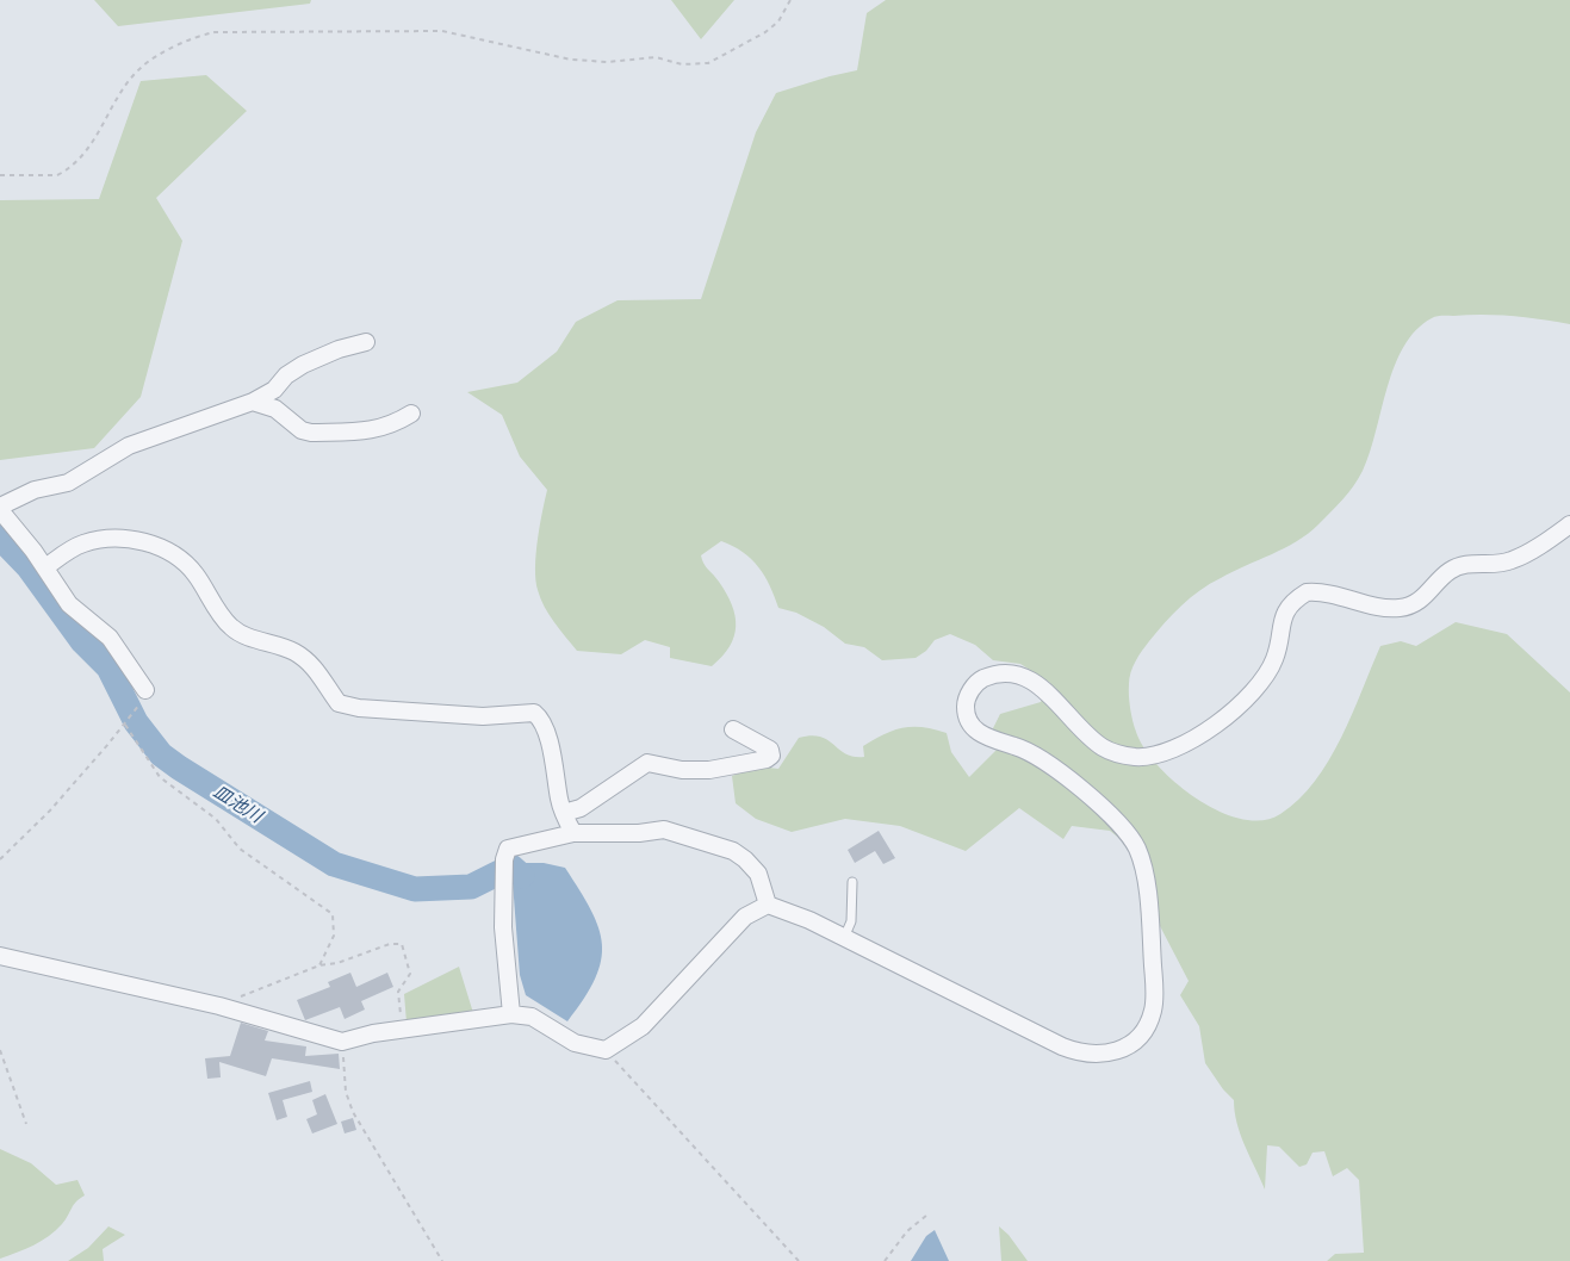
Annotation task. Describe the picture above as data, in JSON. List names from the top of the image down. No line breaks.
{"water":["皿池川"]}
